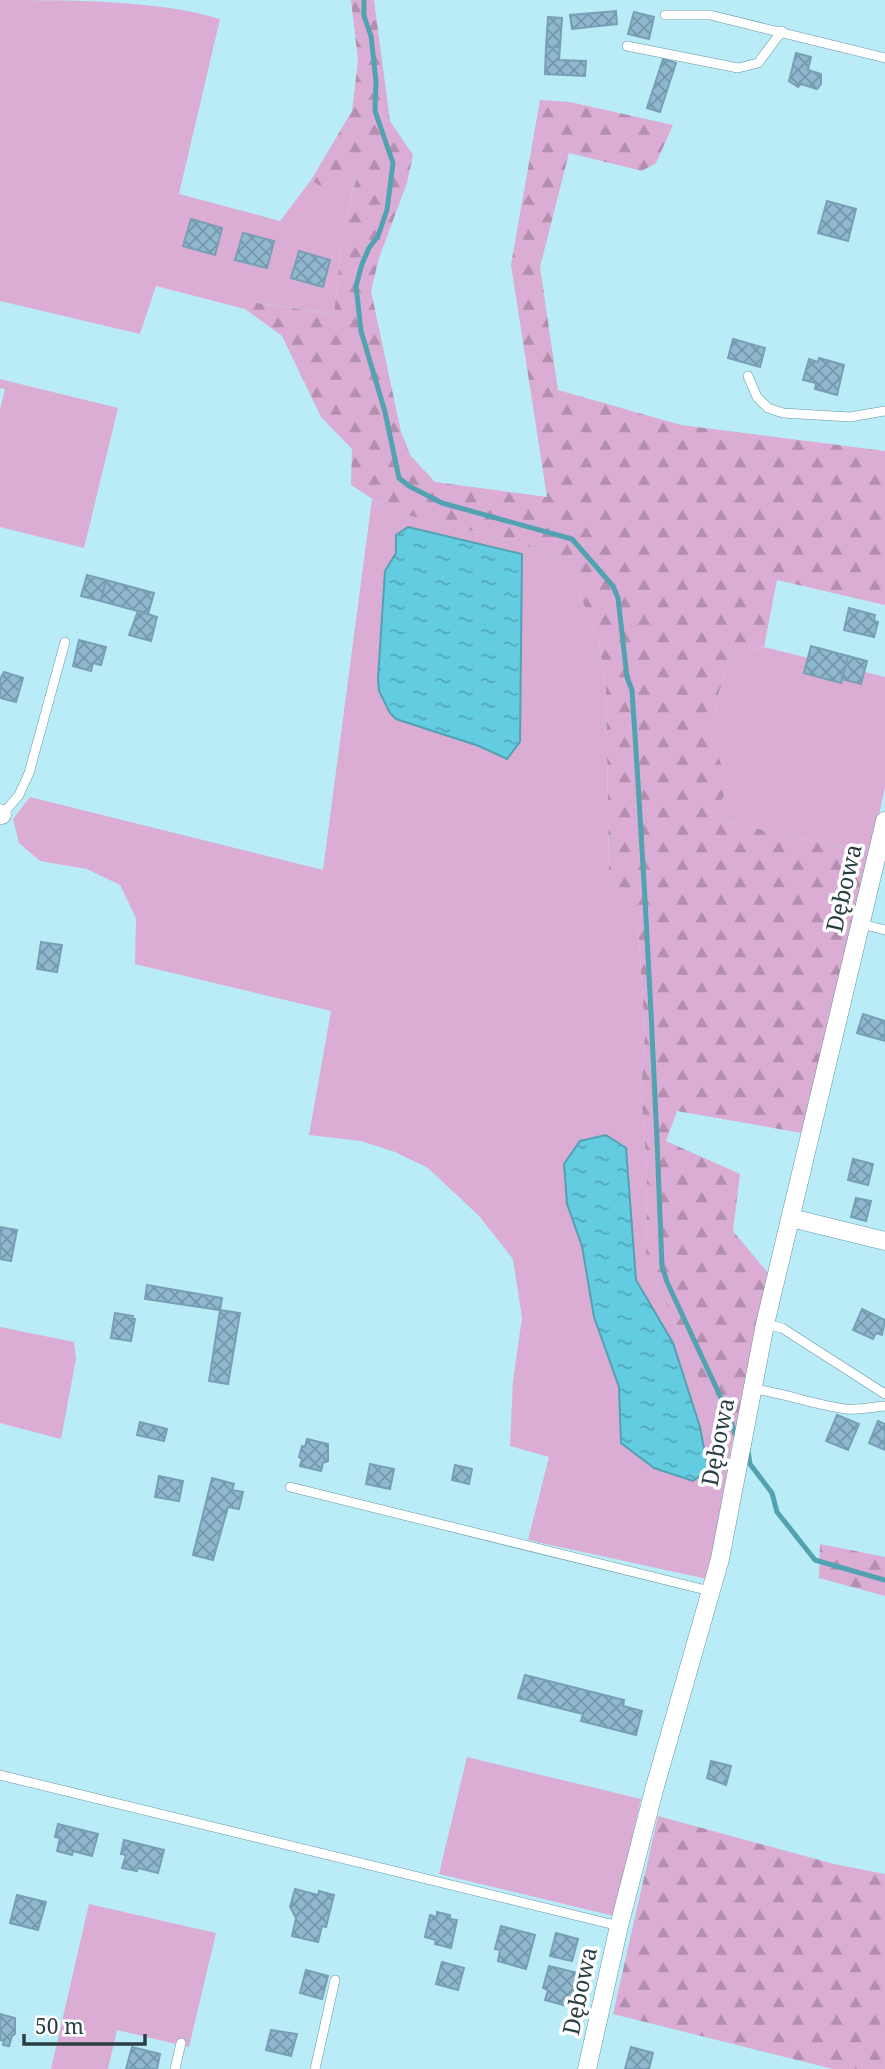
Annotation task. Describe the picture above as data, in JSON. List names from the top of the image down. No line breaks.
{"streets":{"street":["Dębowa"]},"scale_bar":"50 m"}
